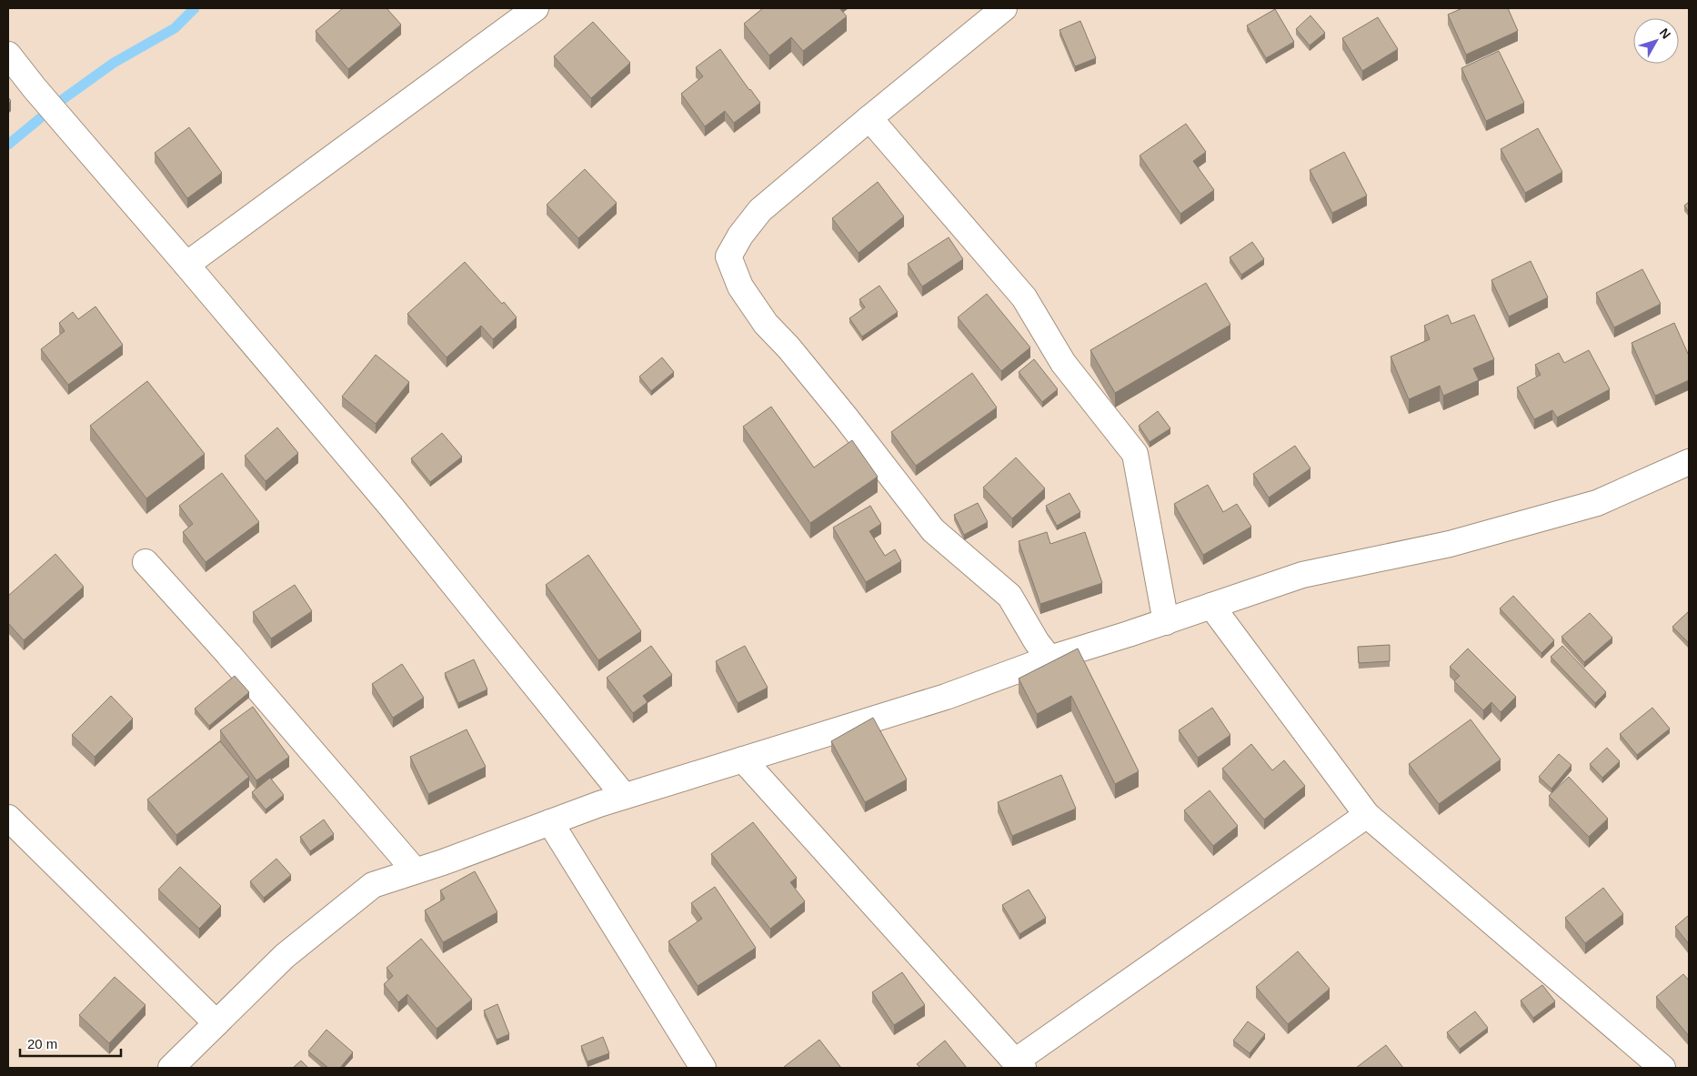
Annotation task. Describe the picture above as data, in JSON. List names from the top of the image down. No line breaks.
{"scale_bar":"20 m","north":"top right"}
